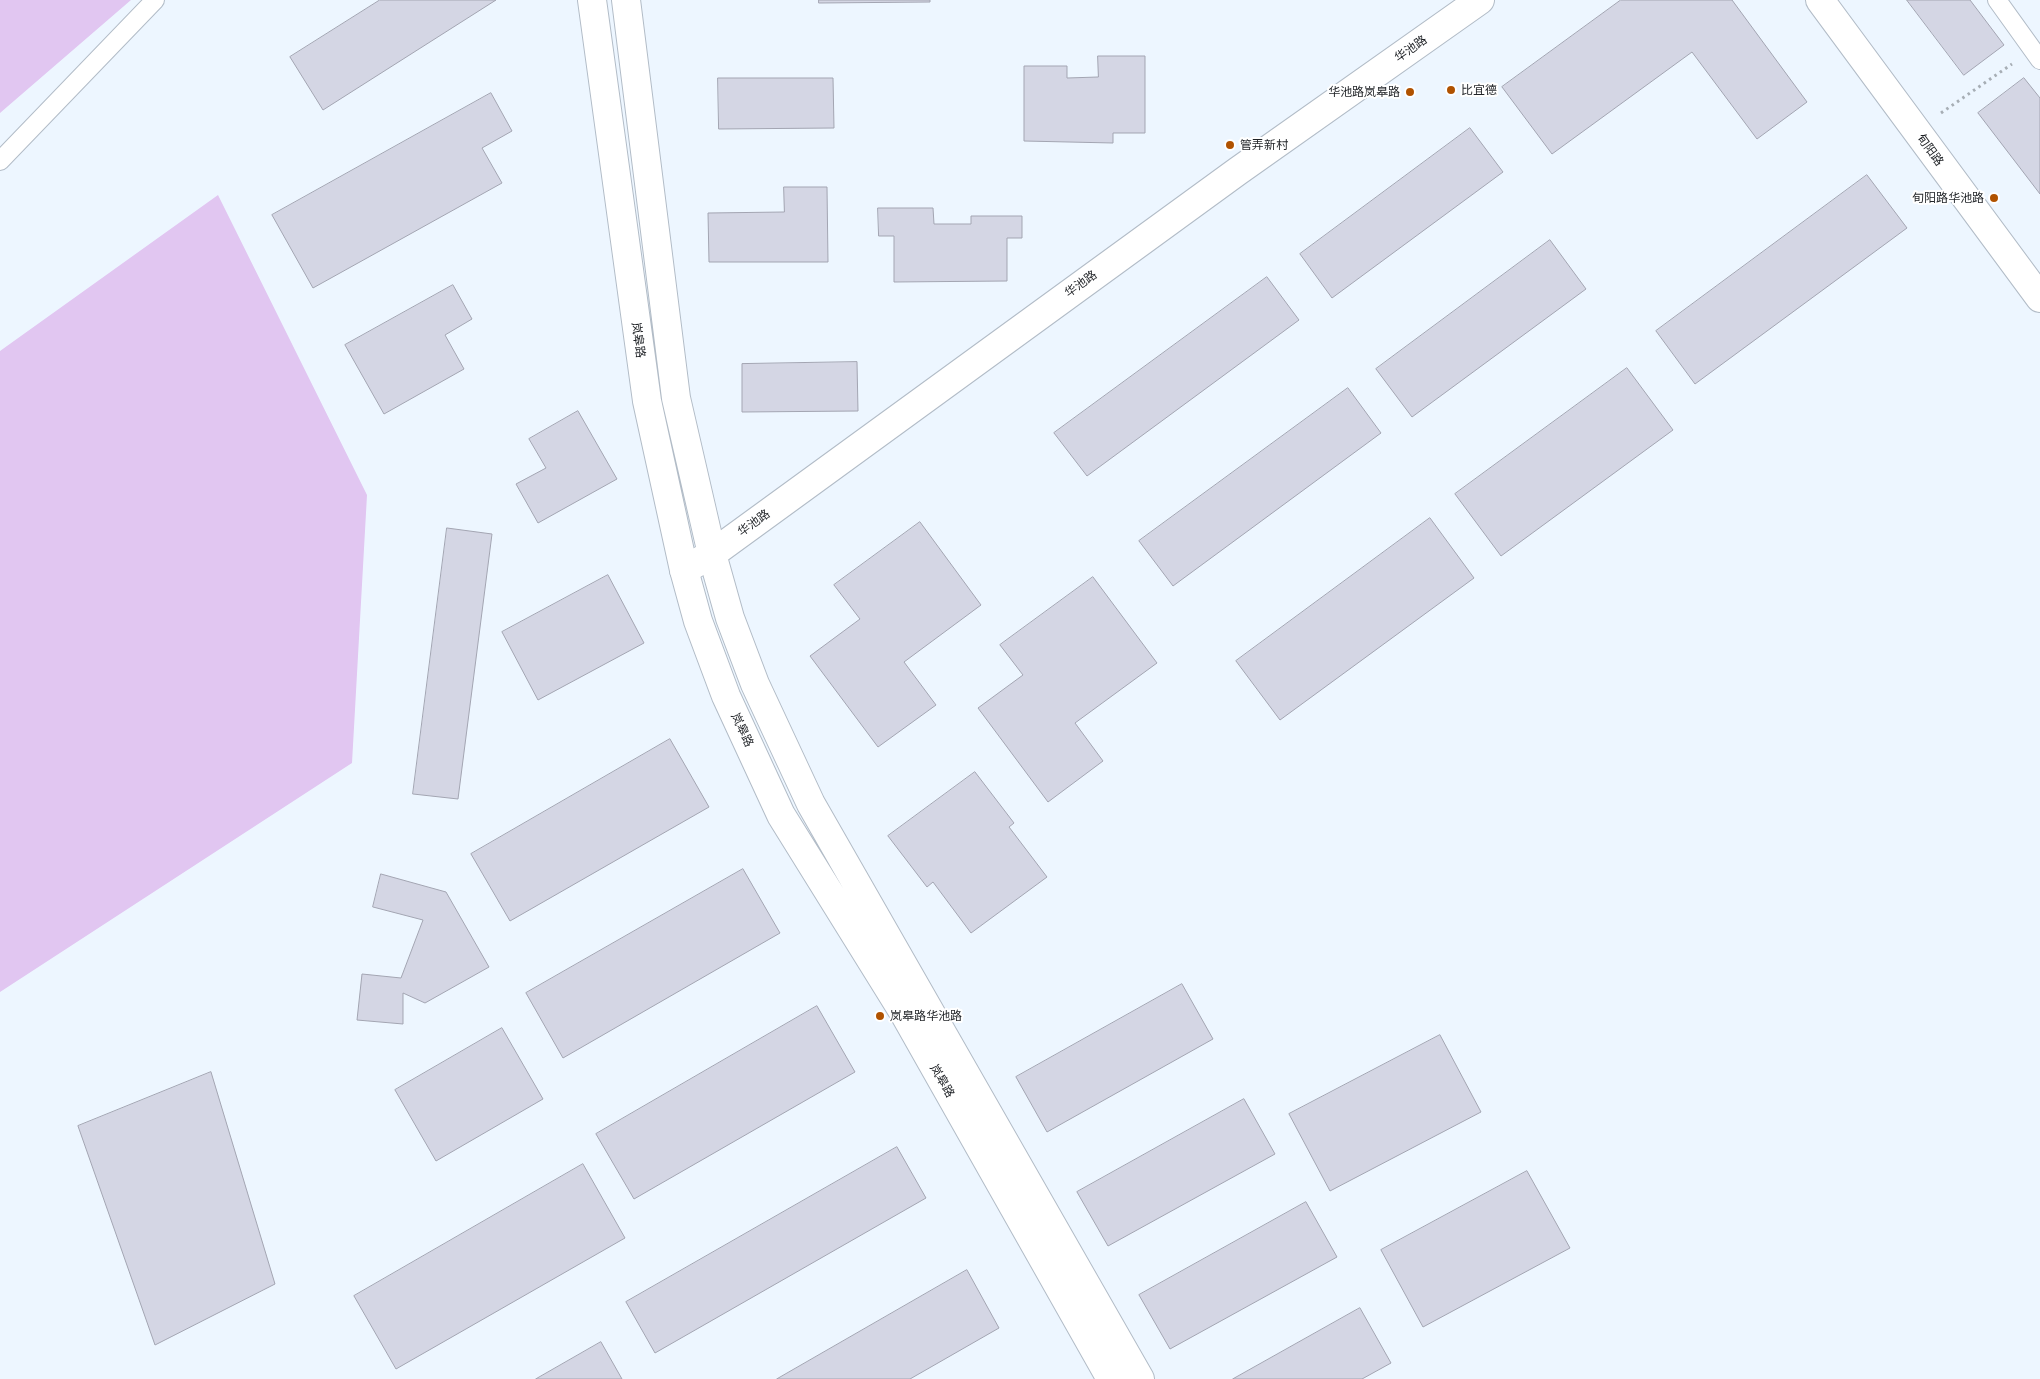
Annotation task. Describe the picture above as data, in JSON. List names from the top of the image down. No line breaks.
{"streets":{"main road":["华池路","旬阳路","岚皋路"]},"crossings":[["华池路","岚皋路"]],"places":["比宜德","华池路岚皋路","管弄新村","旬阳路华池路","岚皋路华池路"]}
